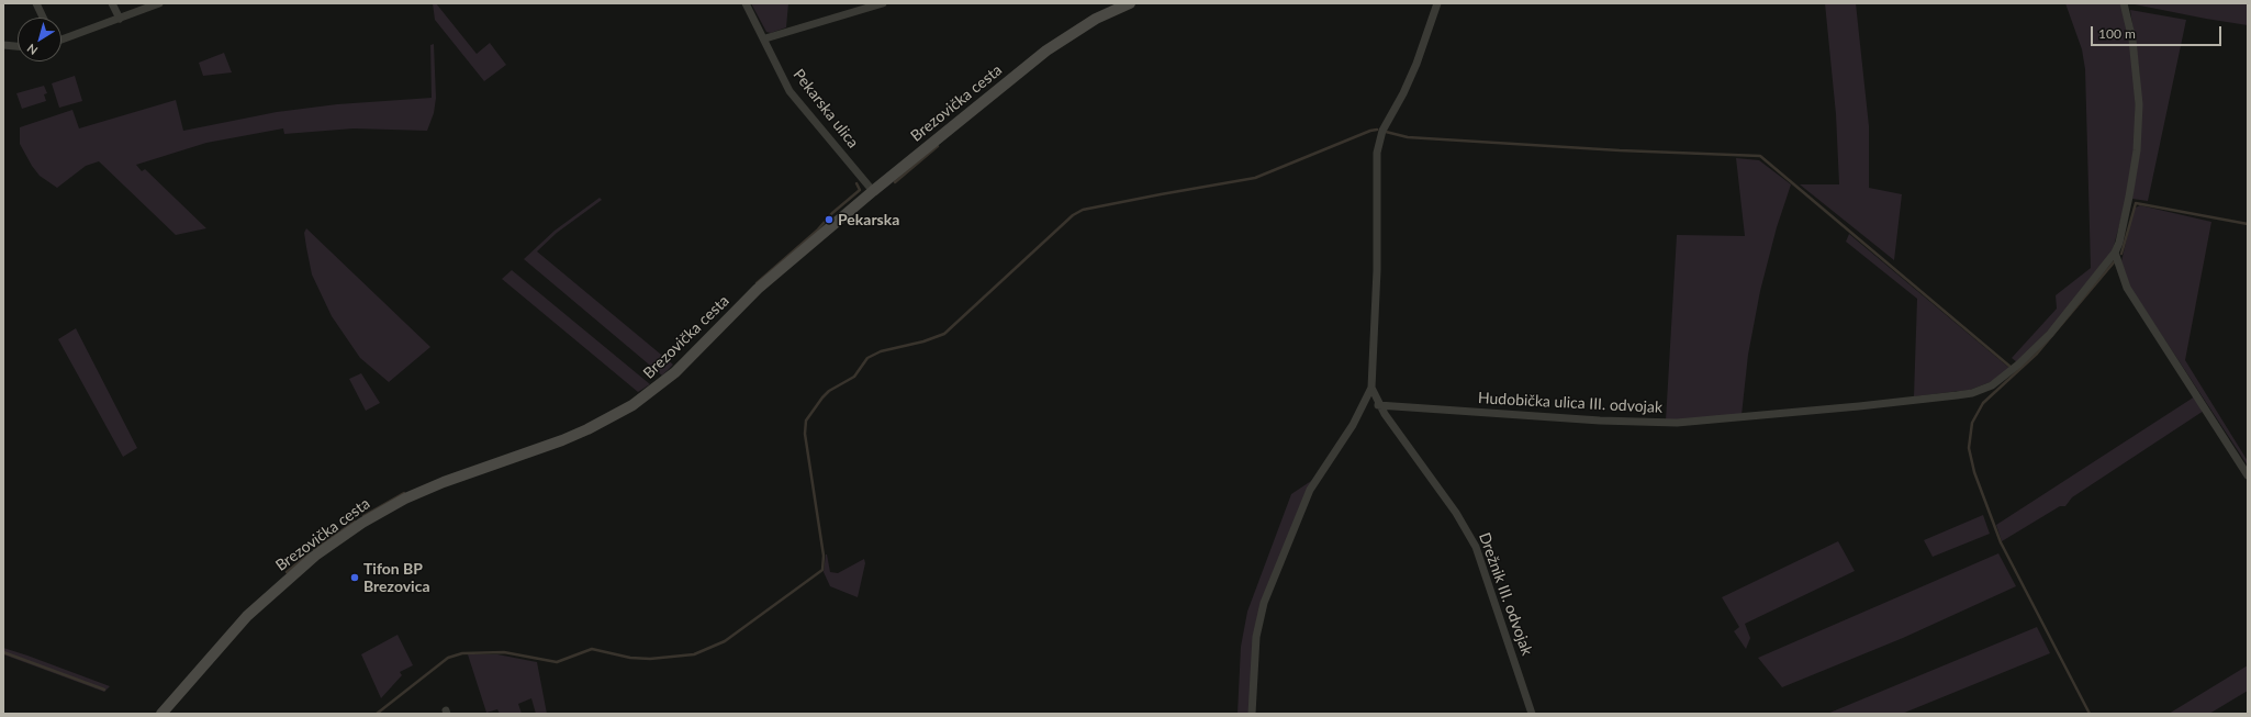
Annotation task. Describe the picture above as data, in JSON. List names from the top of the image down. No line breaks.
{"streets":{"main road":["Brezovička cesta"],"street":["Pekarska ulica","Hudobička ulica III. odvojak","Drežnik III. odvojak"]},"crossings":[["Brezovička cesta","Pekarska ulica"],["Hudobička ulica III. odvojak","Drežnik III. odvojak"]],"places":["Pekarska","Tifon BP Brezovica"],"scale_bar":"100 m","north":"bottom left"}
